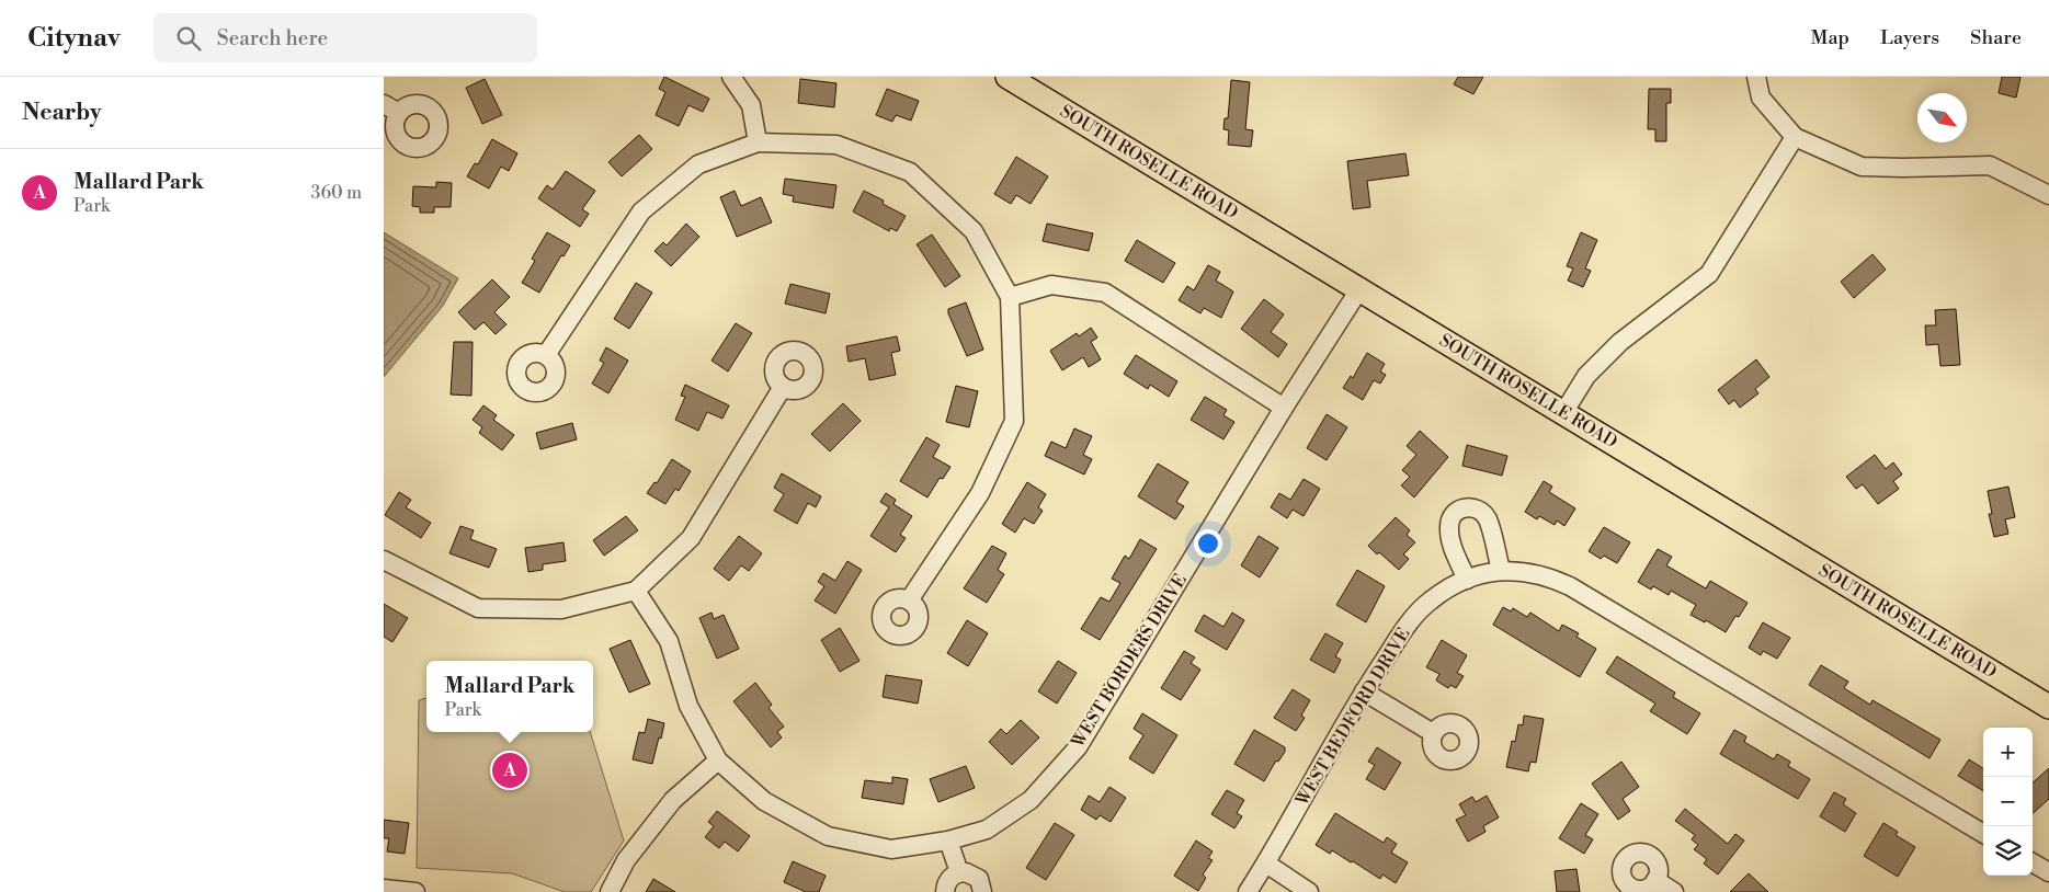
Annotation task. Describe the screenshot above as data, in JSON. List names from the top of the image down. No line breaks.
{"streets":{"main road":["SOUTH ROSELLE ROAD"],"street":["WEST BORDERS DRIVE","WEST BEDFORD DRIVE"]},"crossings":[["SOUTH ROSELLE ROAD","WEST BORDERS DRIVE"]],"north":"bottom right","page":{"header":"Citynav","search":"Search here","nav":["Map","Layers","Share"],"heading":"Nearby","list":[{"mark":"A","name":"Mallard Park","note":"Park","value":"360 m"}],"popup":["Mallard Park","Park"],"map_buttons":["+","−"],"pins":"A"}}
